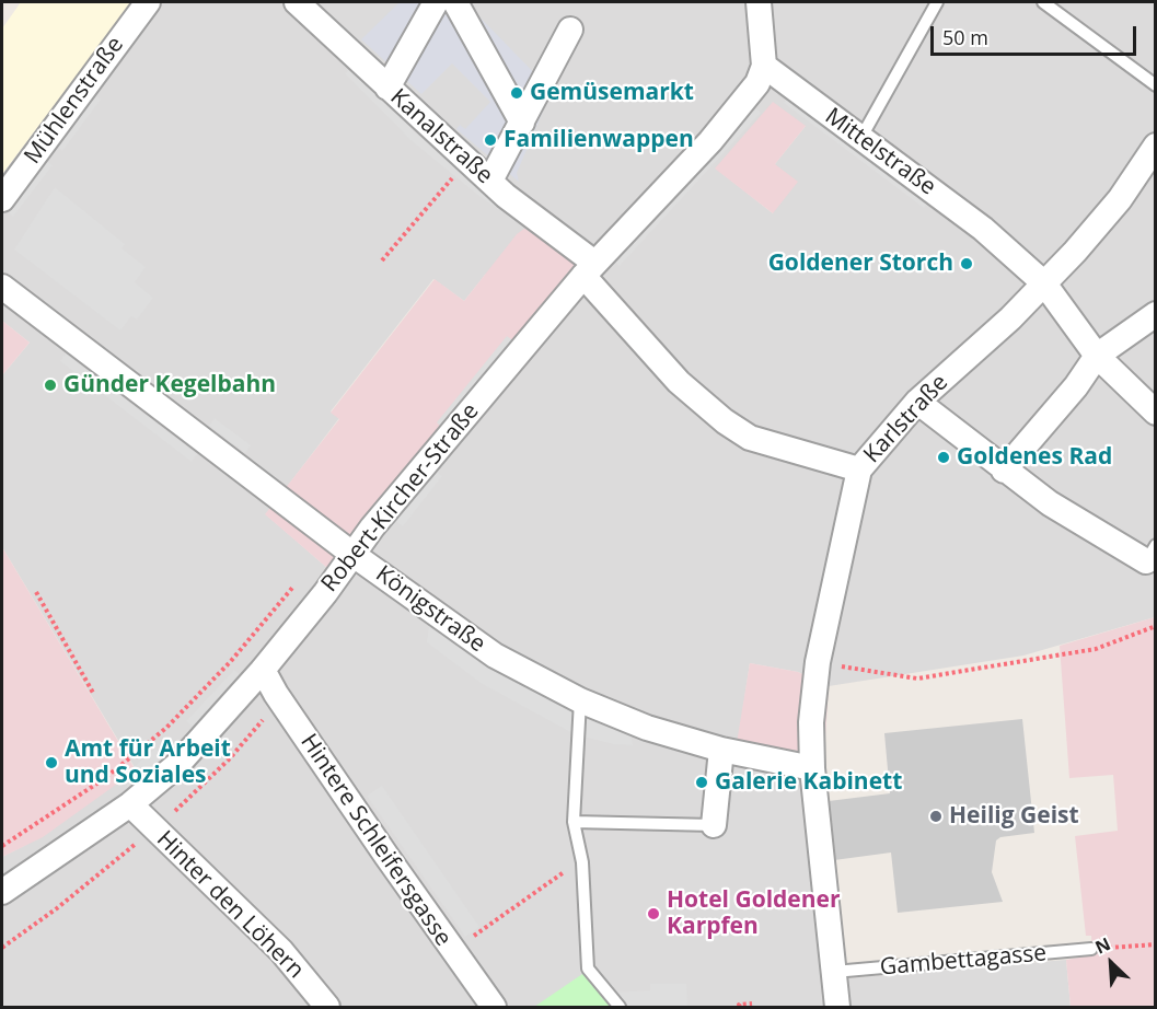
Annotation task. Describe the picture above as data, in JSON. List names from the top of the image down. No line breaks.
{"streets":{"street":["Mühlenstraße","Kanalstraße","Mittelstraße","Karlstraße","Robert-Kircher-Straße","Königstraße","Hintere Schleifersgasse","Hinter den Löhern"],"lane":["Gambettagasse"]},"crossings":[["Kanalstraße","Karlstraße"],["Kanalstraße","Robert-Kircher-Straße"],["Mittelstraße","Karlstraße"],["Mittelstraße","Robert-Kircher-Straße"],["Karlstraße","Königstraße"],["Karlstraße","Gambettagasse"],["Robert-Kircher-Straße","Königstraße"],["Robert-Kircher-Straße","Hintere Schleifersgasse"],["Robert-Kircher-Straße","Hinter den Löhern"]],"places":["Gemüsemarkt","Familienwappen","Goldener Storch","Günder Kegelbahn","Goldenes Rad","Amt für Arbeit und Soziales","Galerie Kabinett","Heilig Geist","Hotel Goldener Karpfen"],"scale_bar":"50 m","north":"top left"}
